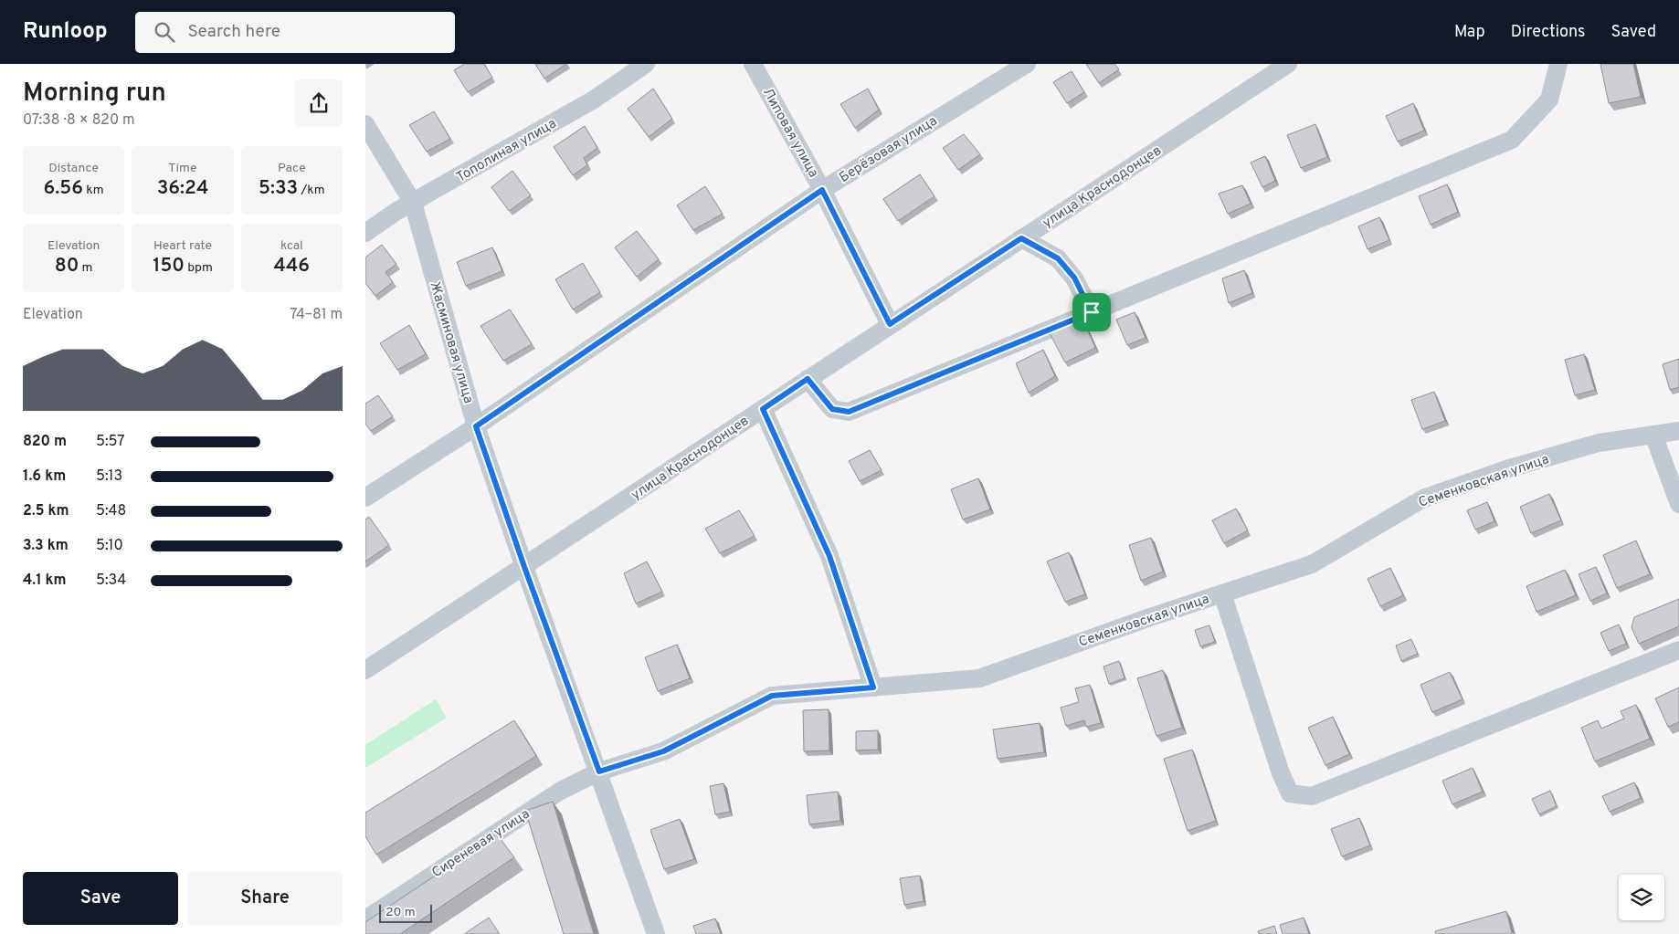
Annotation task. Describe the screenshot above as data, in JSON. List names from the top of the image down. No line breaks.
{"streets":{"street":["Липовая улица","Берёзовая улица","Тополиная улица","улица Краснодонцев","Жасминовая улица","Семенковская улица","Сиреневая улица"]},"crossings":[["Липовая улица","Берёзовая улица"],["Липовая улица","улица Краснодонцев"],["Берёзовая улица","Жасминовая улица"],["Тополиная улица","Жасминовая улица"],["улица Краснодонцев","Жасминовая улица"],["Жасминовая улица","Семенковская улица"],["Жасминовая улица","Сиреневая улица"],["Семенковская улица","Сиреневая улица"]],"scale_bar":"20 m","page":{"header":"Runloop","search":"Search here","nav":["Map","Directions","Saved"],"heading":["Morning run","07:38 · 8 × 820 m"],"stats":[["Distance","6.56 km"],["Time","36:24"],["Pace","5:33 /km"],["Elevation","80 m"],["Heart rate","150 bpm"],["kcal","446"]],"chart":["Elevation","74–81 m"],"list":[{"name":"820 m","note":"5:57"},{"name":"1.6 km","note":"5:13"},{"name":"2.5 km","note":"5:48"},{"name":"3.3 km","note":"5:10"},{"name":"4.1 km","note":"5:34"}],"buttons":["Save","Share"],"scale":"20 m"}}
